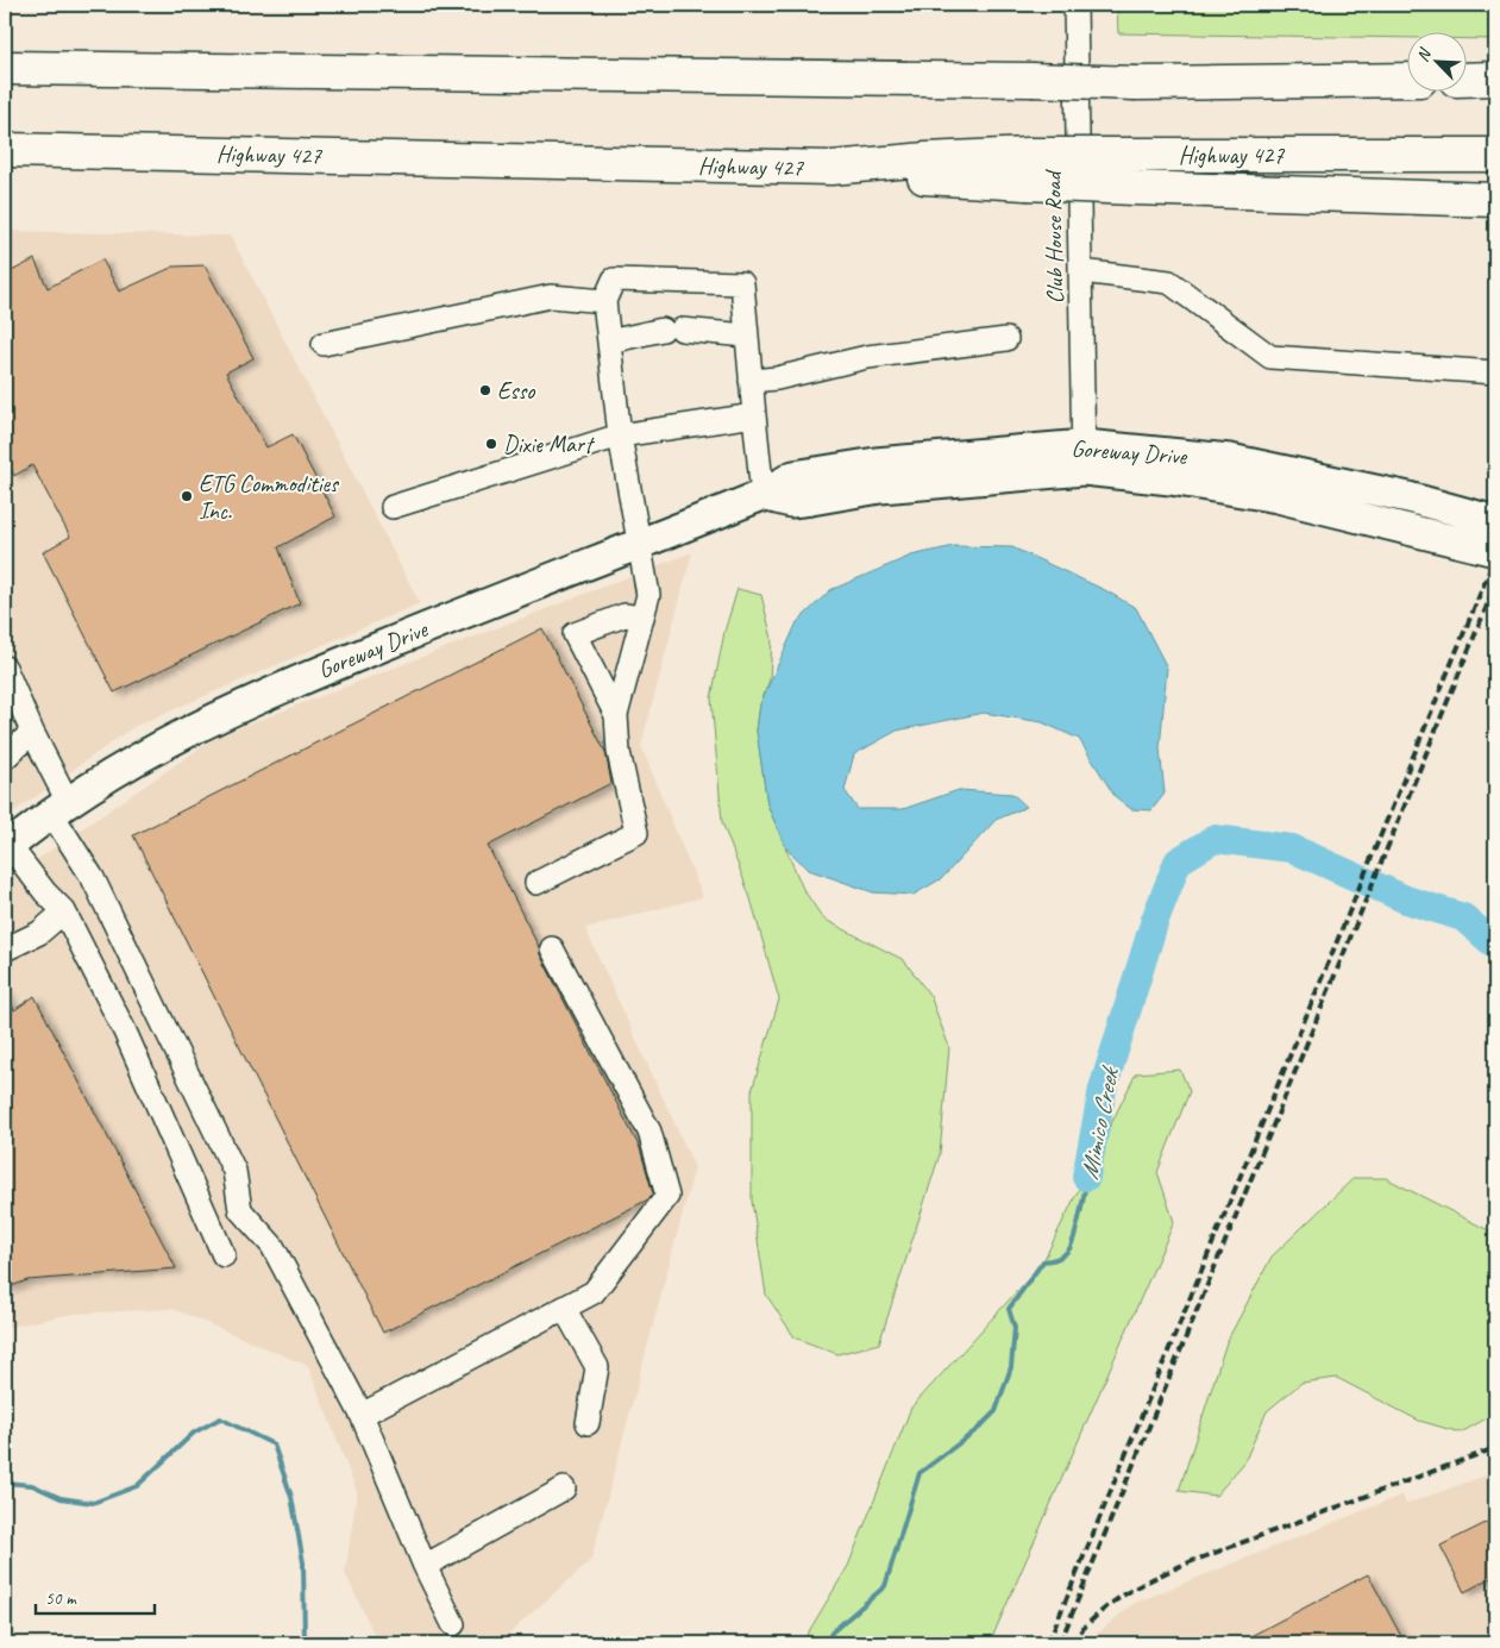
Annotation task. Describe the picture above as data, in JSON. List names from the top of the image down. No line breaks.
{"streets":{"highway":["Highway 427"],"main road":["Goreway Drive"],"street":["Club House Road"]},"crossings":[["Club House Road","Goreway Drive"]],"water":["Mimico Creek"],"places":["Esso","Dixie Mart","ETG Commodities Inc."],"scale_bar":"50 m","north":"top left"}
